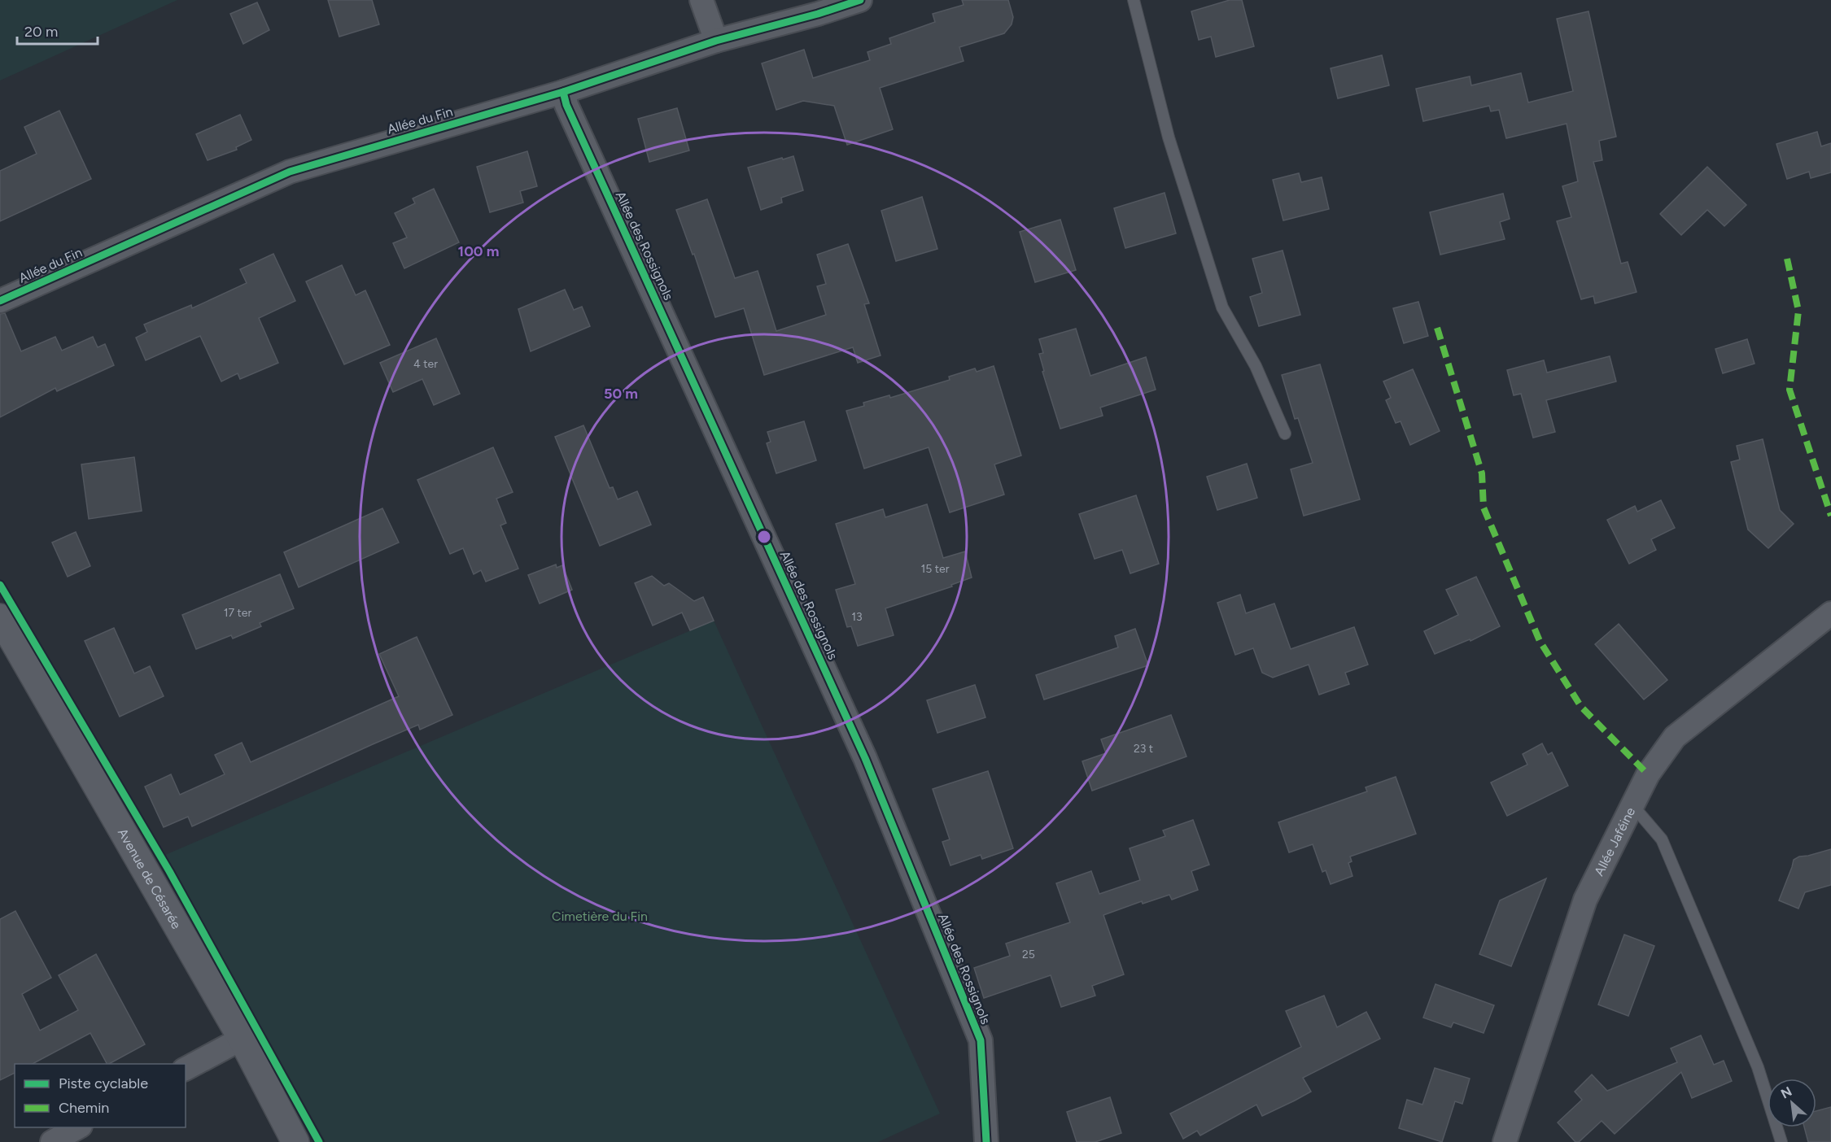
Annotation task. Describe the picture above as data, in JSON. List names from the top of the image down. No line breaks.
{"streets":{"street":["Allée du Fin","Allée des Rossignols","Allée Jaféine","Avenue de Césarée"]},"crossings":[["Allée du Fin","Allée des Rossignols"]],"parks":["Cimetière du Fin"],"house_numbers":["4 ter","15 ter","17 ter","13","23 t","25"],"legend":["Piste cyclable","Chemin"],"scale_bar":"20 m","north":"top left","rings":["100 m","50 m"]}
